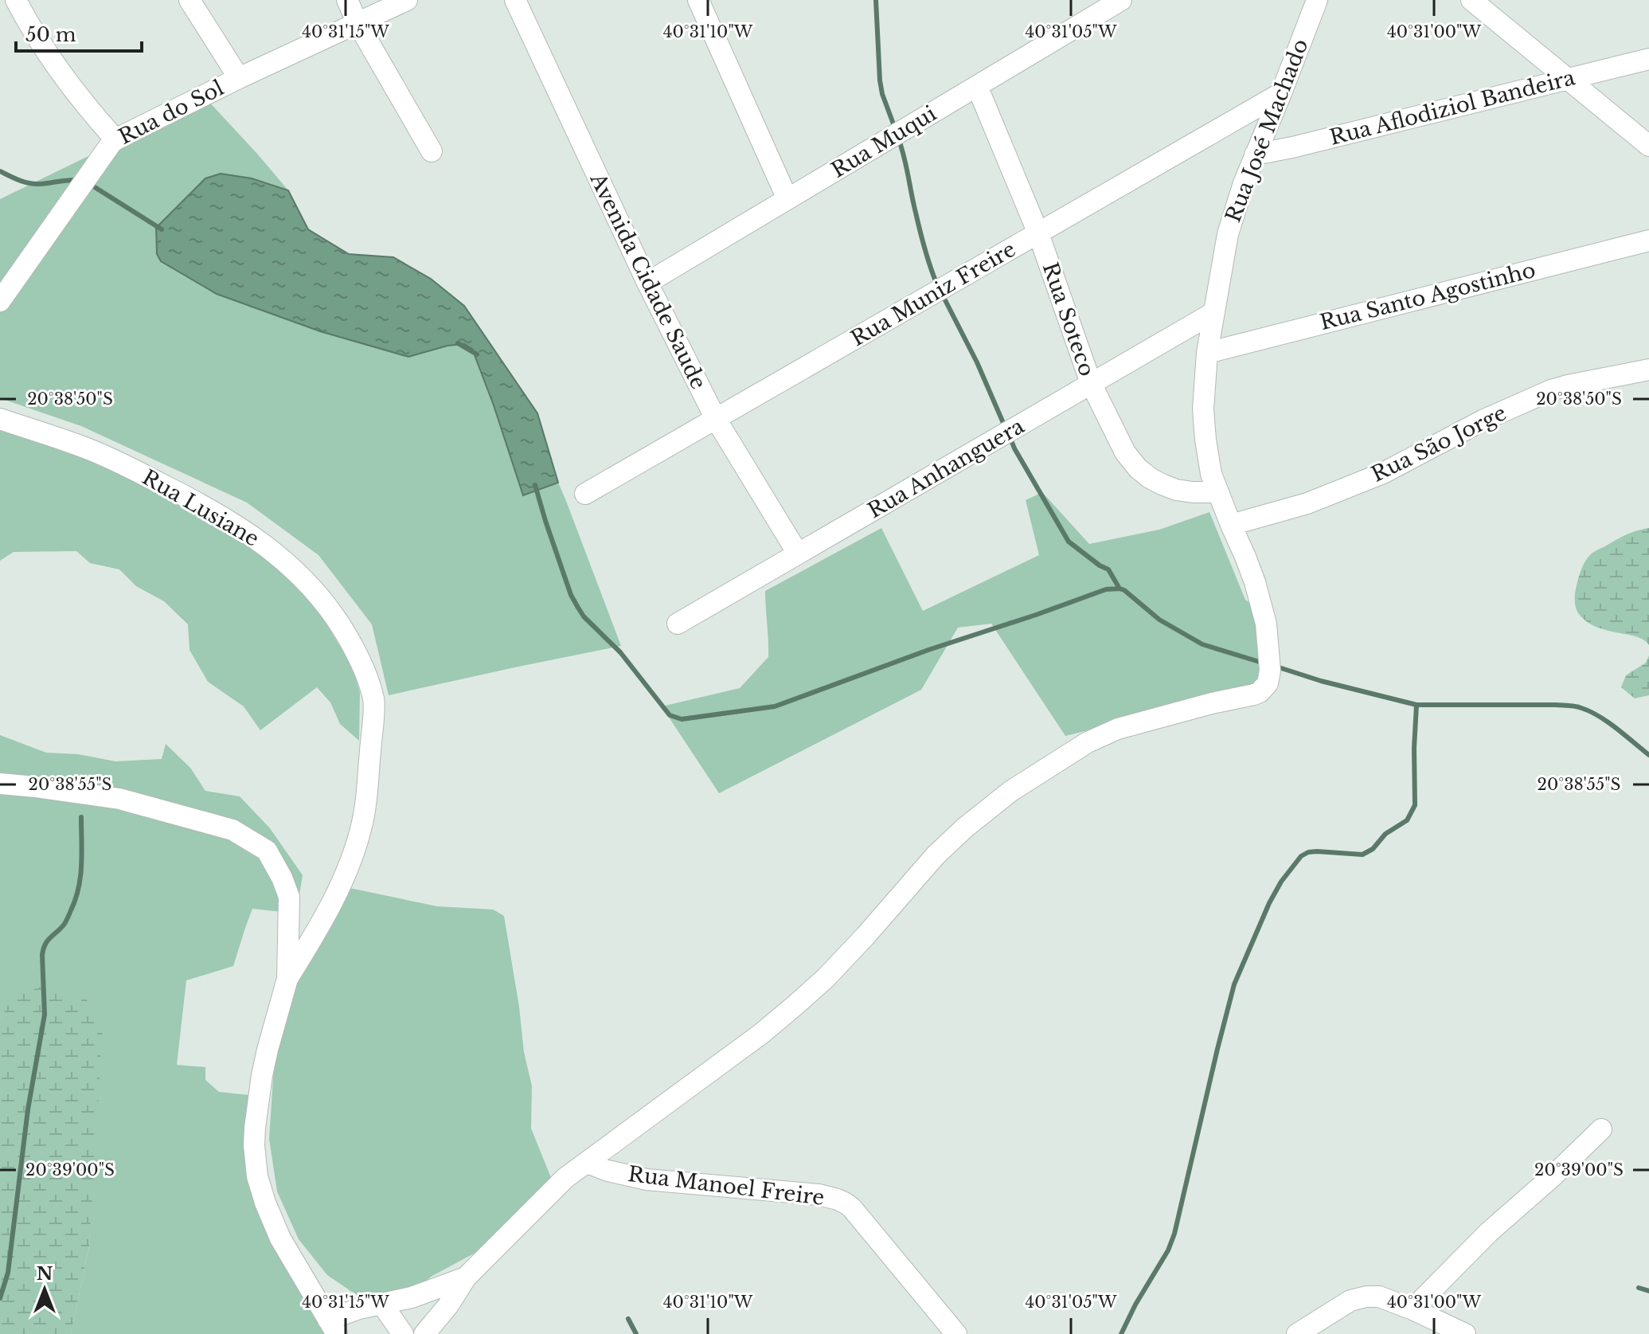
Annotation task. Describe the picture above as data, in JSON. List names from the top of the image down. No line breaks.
{"streets":{"street":["Rua Aflodiziol Bandeira","Rua do Sol","Rua José Machado","Rua Muqui","Avenida Cidade Saude","Rua Muniz Freire","Rua Santo Agostinho","Rua Soteco","Rua São Jorge","Rua Anhanguera","Rua Lusiane","Rua Manoel Freire"]},"crossings":[["Rua Aflodiziol Bandeira","Rua José Machado"],["Rua José Machado","Rua Muniz Freire"],["Rua José Machado","Rua Santo Agostinho"],["Rua José Machado","Rua Soteco"],["Rua José Machado","Rua São Jorge"],["Rua José Machado","Rua Anhanguera"],["Rua José Machado","Rua Manoel Freire"],["Rua Muqui","Avenida Cidade Saude"],["Rua Muqui","Rua Soteco"],["Avenida Cidade Saude","Rua Muniz Freire"],["Avenida Cidade Saude","Rua Anhanguera"],["Rua Muniz Freire","Rua Soteco"],["Rua Soteco","Rua Anhanguera"]],"scale_bar":"50 m","north":"top","coordinates":["40°31'15\"W","40°31'10\"W","40°31'05\"W","40°31'00\"W","20°38'50\"S","20°38'55\"S","20°39'00\"S"]}
